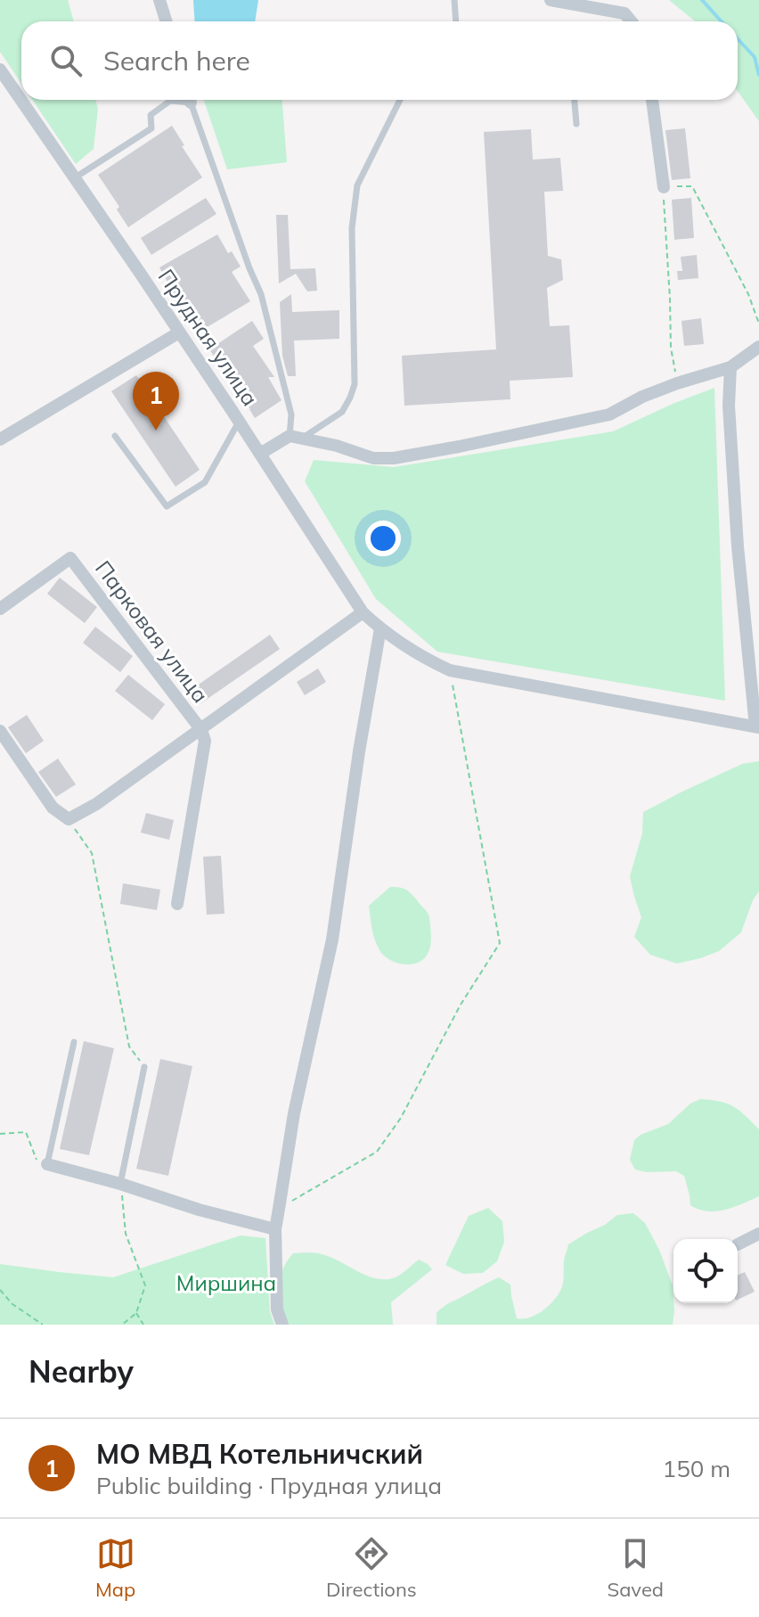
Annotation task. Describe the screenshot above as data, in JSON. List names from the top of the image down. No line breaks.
{"streets":{"street":["Прудная улица","Парковая улица"]},"crossings":[["Прудная улица","Парковая улица"]],"parks":["Миршина"],"page":{"search":"Search here","pins":"1","heading":"Nearby","list":[{"mark":"1","name":"МО МВД Котельничский","note":"Public building · Прудная улица","value":"150 m"}],"nav":["Map","Directions","Saved"]}}
